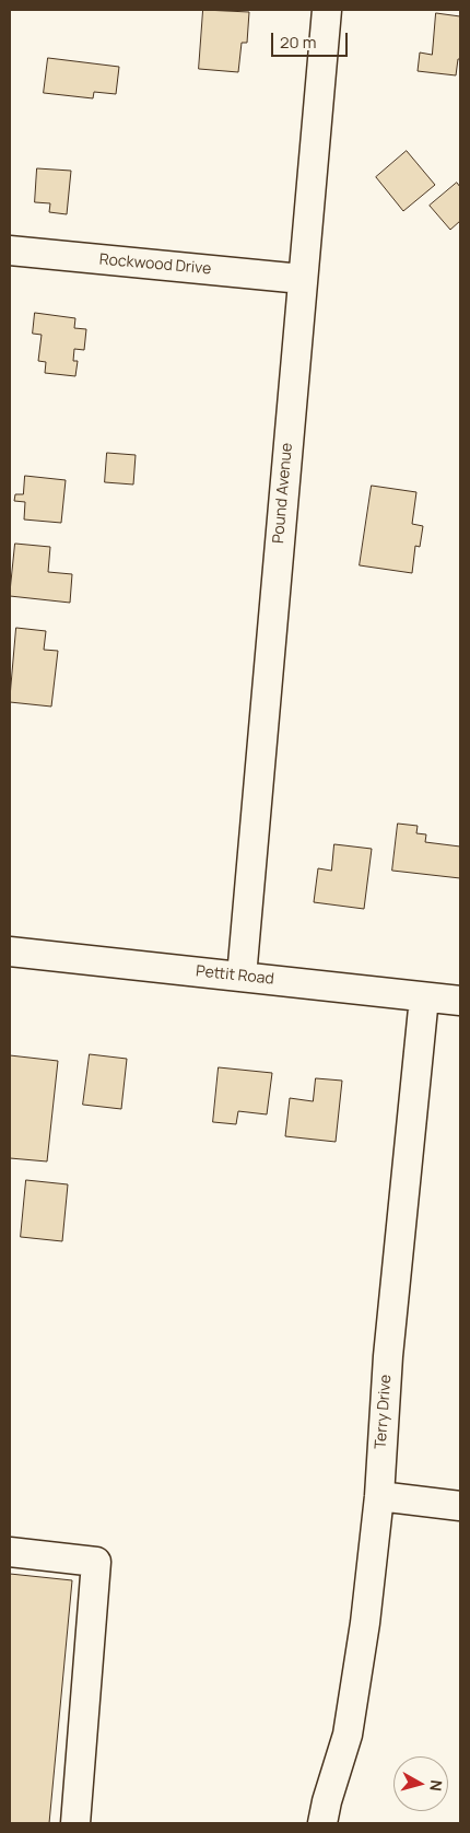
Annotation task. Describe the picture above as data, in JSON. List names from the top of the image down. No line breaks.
{"streets":{"street":["Rockwood Drive","Pound Avenue","Pettit Road","Terry Drive"]},"crossings":[["Rockwood Drive","Pound Avenue"],["Pound Avenue","Pettit Road"],["Pettit Road","Terry Drive"]],"scale_bar":"20 m","north":"right"}
